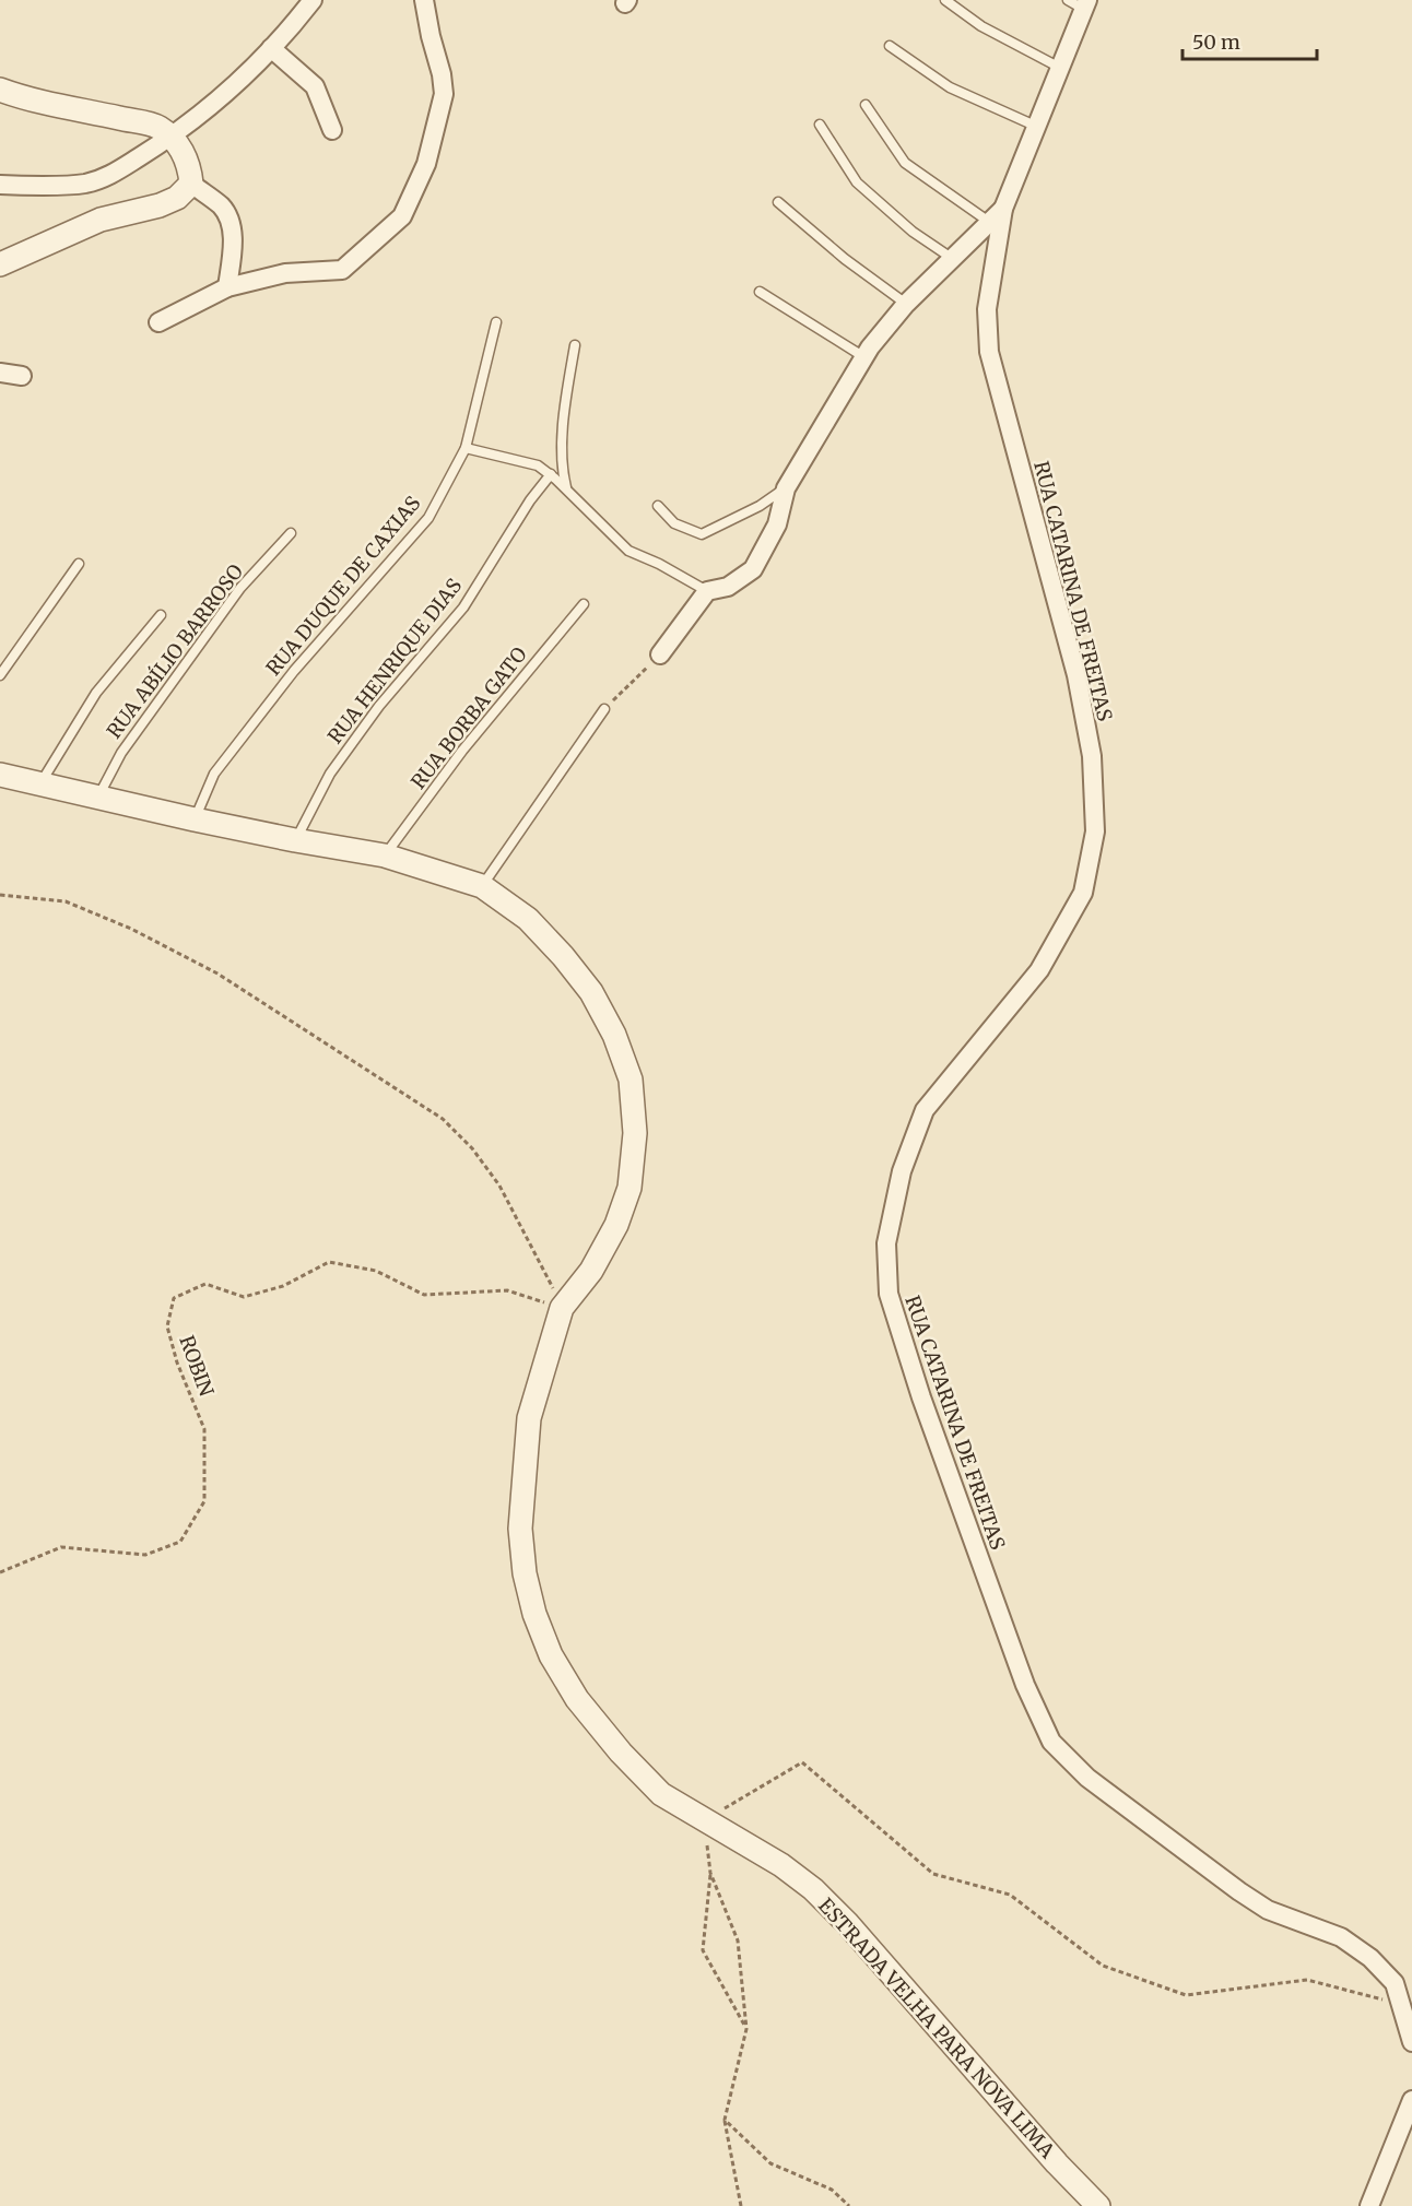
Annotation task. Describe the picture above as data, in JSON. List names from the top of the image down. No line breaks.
{"streets":{"street":["RUA CATARINA DE FREITAS","ESTRADA VELHA PARA NOVA LIMA"],"lane":["RUA DUQUE DE CAXIAS","RUA ABÍLIO BARROSO","RUA HENRIQUE DIAS","RUA BORBA GATO"],"path":["ROBIN"]},"crossings":[["RUA DUQUE DE CAXIAS","ESTRADA VELHA PARA NOVA LIMA"],["RUA ABÍLIO BARROSO","ESTRADA VELHA PARA NOVA LIMA"],["RUA HENRIQUE DIAS","ESTRADA VELHA PARA NOVA LIMA"],["RUA BORBA GATO","ESTRADA VELHA PARA NOVA LIMA"],["ROBIN","ESTRADA VELHA PARA NOVA LIMA"]],"scale_bar":"50 m"}
